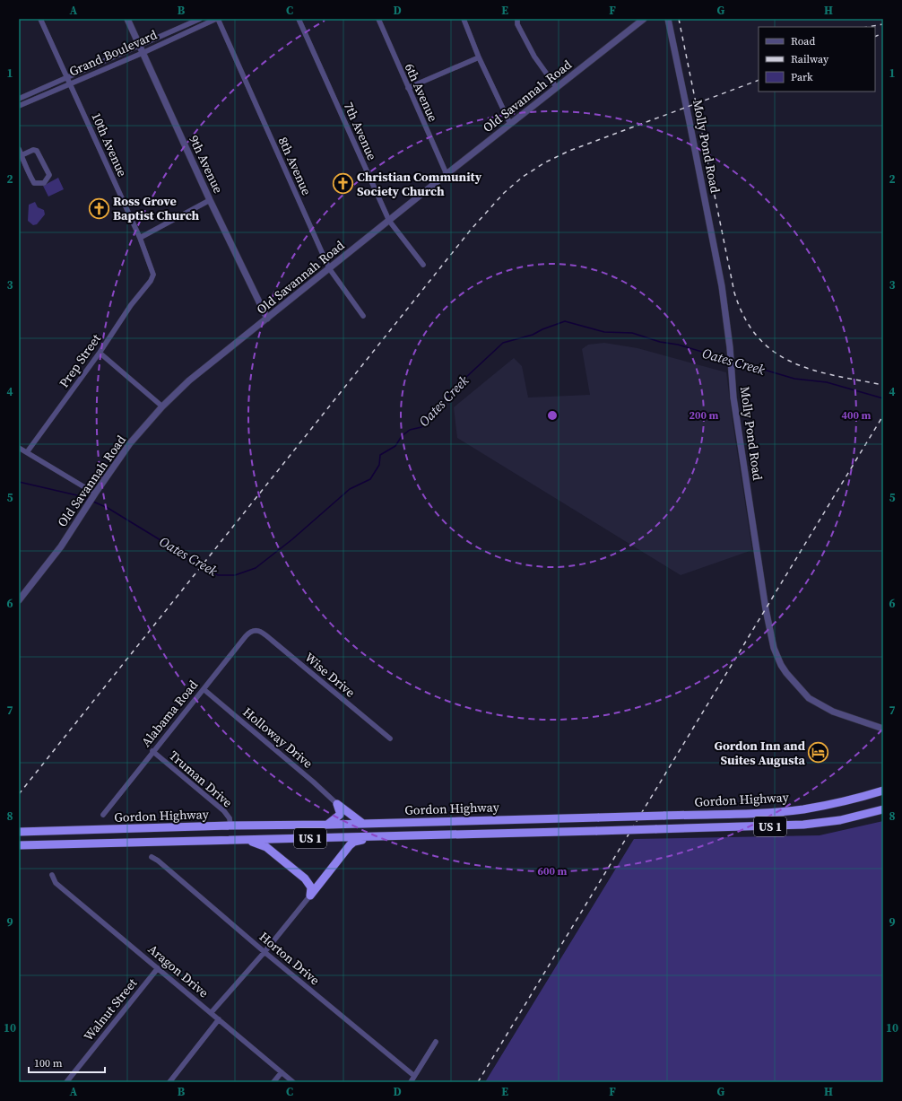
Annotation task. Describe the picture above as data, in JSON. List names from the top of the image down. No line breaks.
{"streets":{"highway":["Gordon Highway","US 1"],"street":["Grand Boulevard","6th Avenue","Old Savannah Road","7th Avenue","10th Avenue","Molly Pond Road","9th Avenue","8th Avenue","Prep Street","Wise Drive","Alabama Road","Holloway Drive","Truman Drive","Horton Drive","Aragon Drive","Walnut Street"]},"crossings":[["Grand Boulevard","10th Avenue"],["Grand Boulevard","9th Avenue"],["Grand Boulevard","8th Avenue"],["6th Avenue","Old Savannah Road"],["Old Savannah Road","7th Avenue"],["Old Savannah Road","9th Avenue"],["Old Savannah Road","8th Avenue"],["10th Avenue","Prep Street"],["Wise Drive","Alabama Road"],["Alabama Road","Holloway Drive"],["Alabama Road","Truman Drive"],["Truman Drive","Gordon Highway"],["Aragon Drive","Walnut Street"]],"water":["Oates Creek"],"places":{"church":["Christian Community Society Church","Ross Grove Baptist Church"],"hotel":["Gordon Inn and Suites Augusta"]},"legend":["Road","Railway","Park"],"scale_bar":"100 m","grid":{"columns":["A","B","C","D","E","F","G","H"],"rows":["1","2","3","4","5","6","7","8","9","10"]},"rings":["200 m","400 m","600 m"]}
